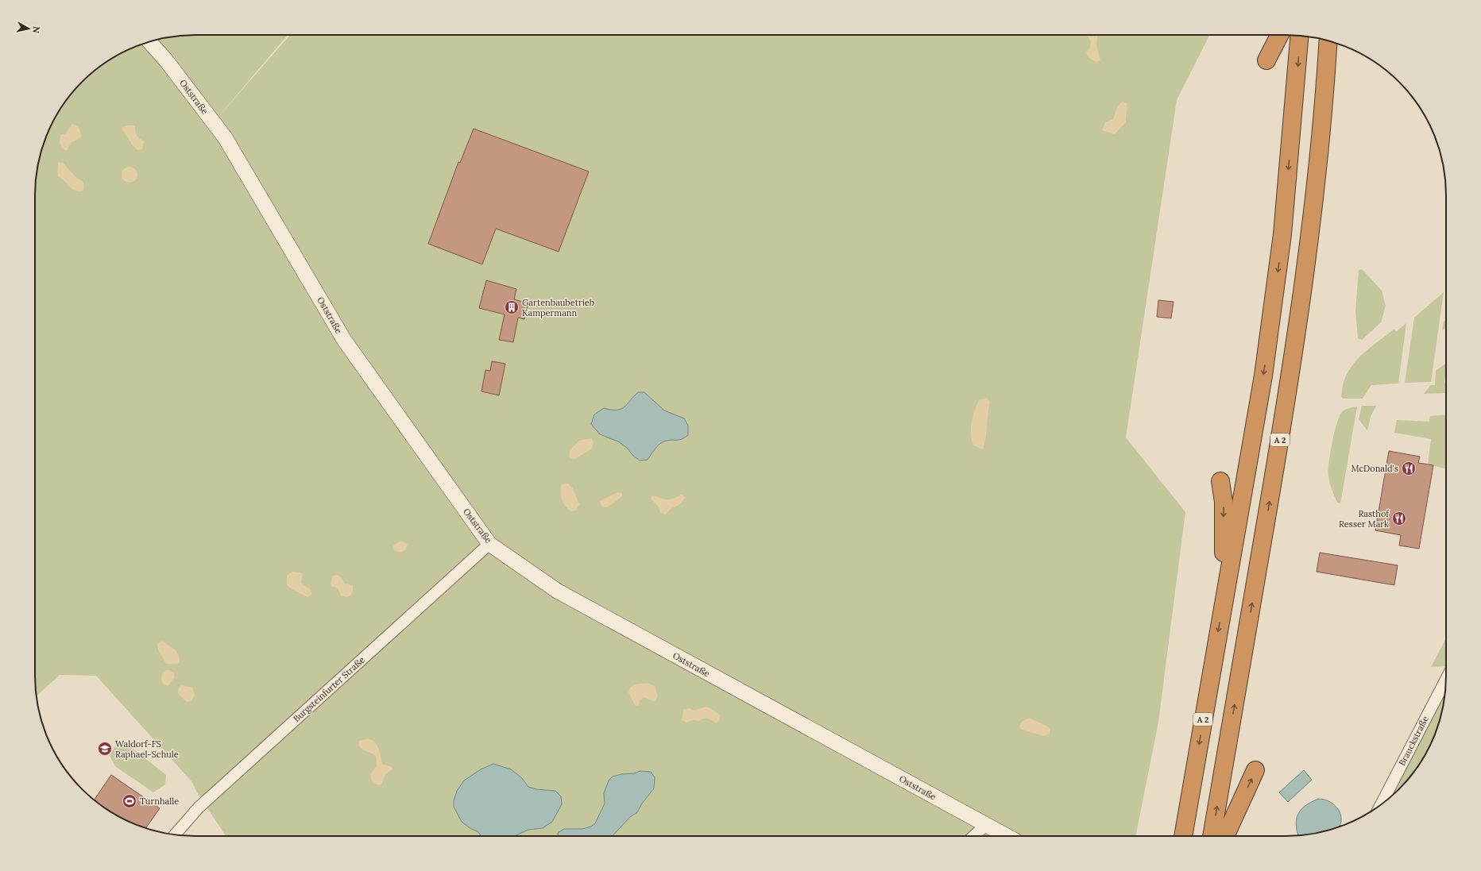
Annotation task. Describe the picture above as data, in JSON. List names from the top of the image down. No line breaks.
{"streets":{"highway":["A 2"],"street":["Oststraße","Burgsteinfurter Straße","Brauckstraße"]},"crossings":[["Oststraße","Burgsteinfurter Straße"]],"places":{"building":["Gartenbaubetrieb Kampermann"],"restaurant":["McDonald's","Rasthof Resser Mark"],"school or university":["Waldorf-FS Raphael-Schule"],"sports":["Turnhalle"]},"north":"right"}
